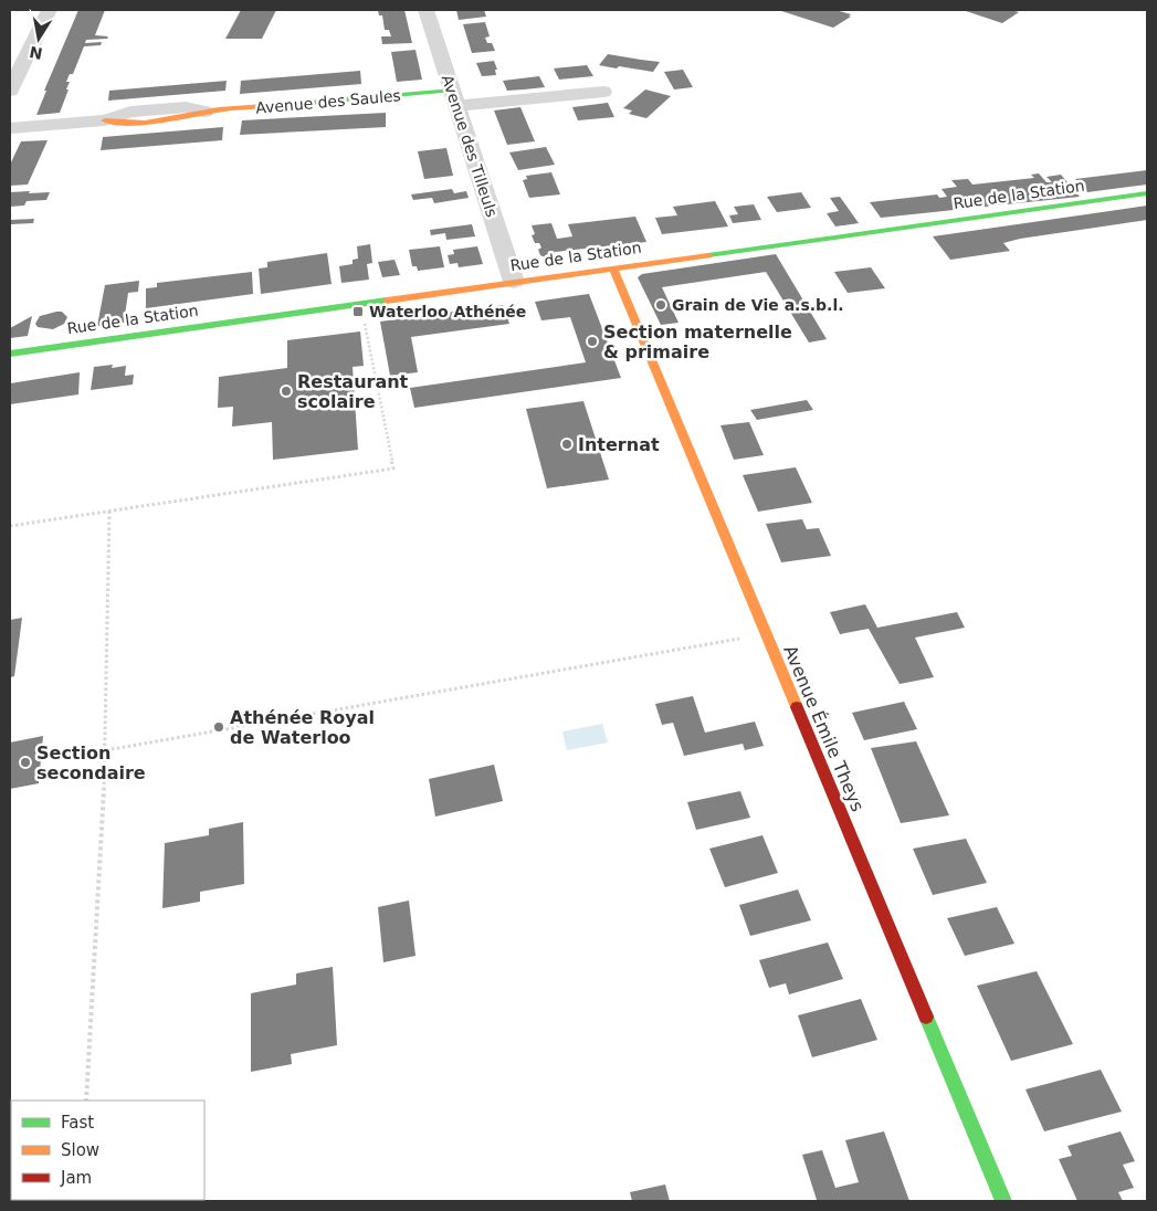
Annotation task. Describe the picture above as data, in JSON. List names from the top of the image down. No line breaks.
{"streets":{"street":["Avenue des Saules","Avenue des Tilleuls","Rue de la Station","Avenue Émile Theys"]},"crossings":[["Avenue des Saules","Avenue des Tilleuls"],["Avenue des Tilleuls","Rue de la Station"],["Rue de la Station","Avenue Émile Theys"]],"places":{"other":["Grain de Vie a.s.b.l.","Section maternelle & primaire","Restaurant scolaire","Internat","Athénée Royal de Waterloo","Section secondaire"],"transit":["Waterloo Athénée"]},"legend":["Fast","Slow","Jam"],"north":"bottom"}
